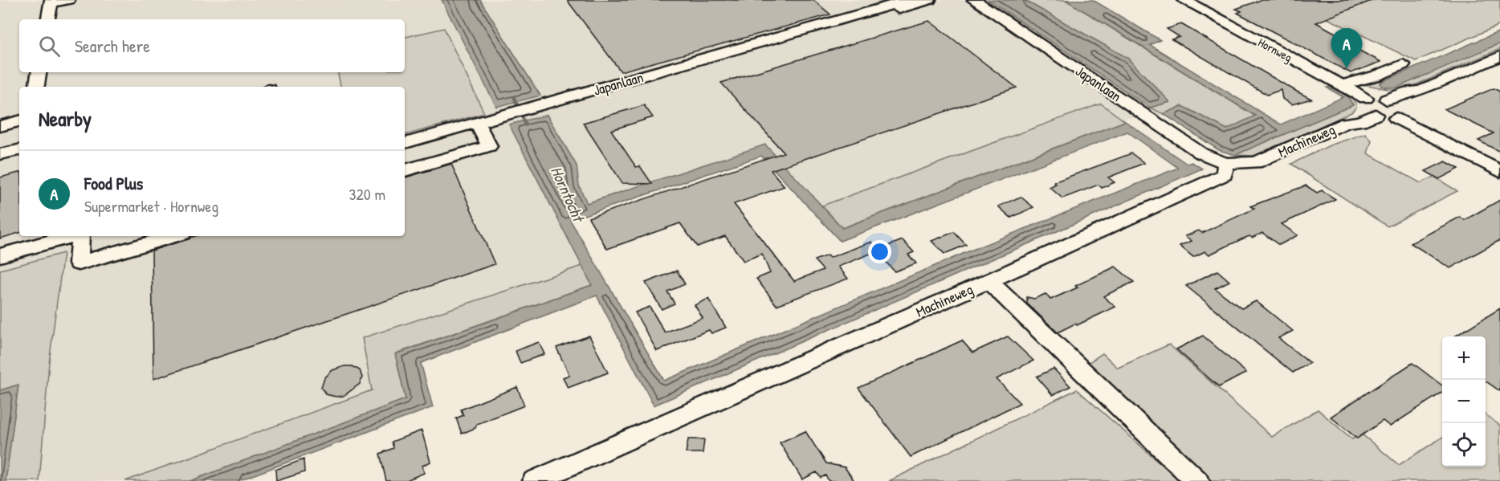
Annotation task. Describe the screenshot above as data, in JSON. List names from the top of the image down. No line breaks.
{"streets":{"street":["Hornweg","Japanlaan","Machineweg"]},"crossings":[["Hornweg","Machineweg"],["Japanlaan","Machineweg"]],"water":["Horntocht"],"page":{"search":"Search here","pins":"A","heading":"Nearby","list":[{"mark":"A","name":"Food Plus","note":"Supermarket · Hornweg","value":"320 m"}],"map_buttons":["+","−"]}}
